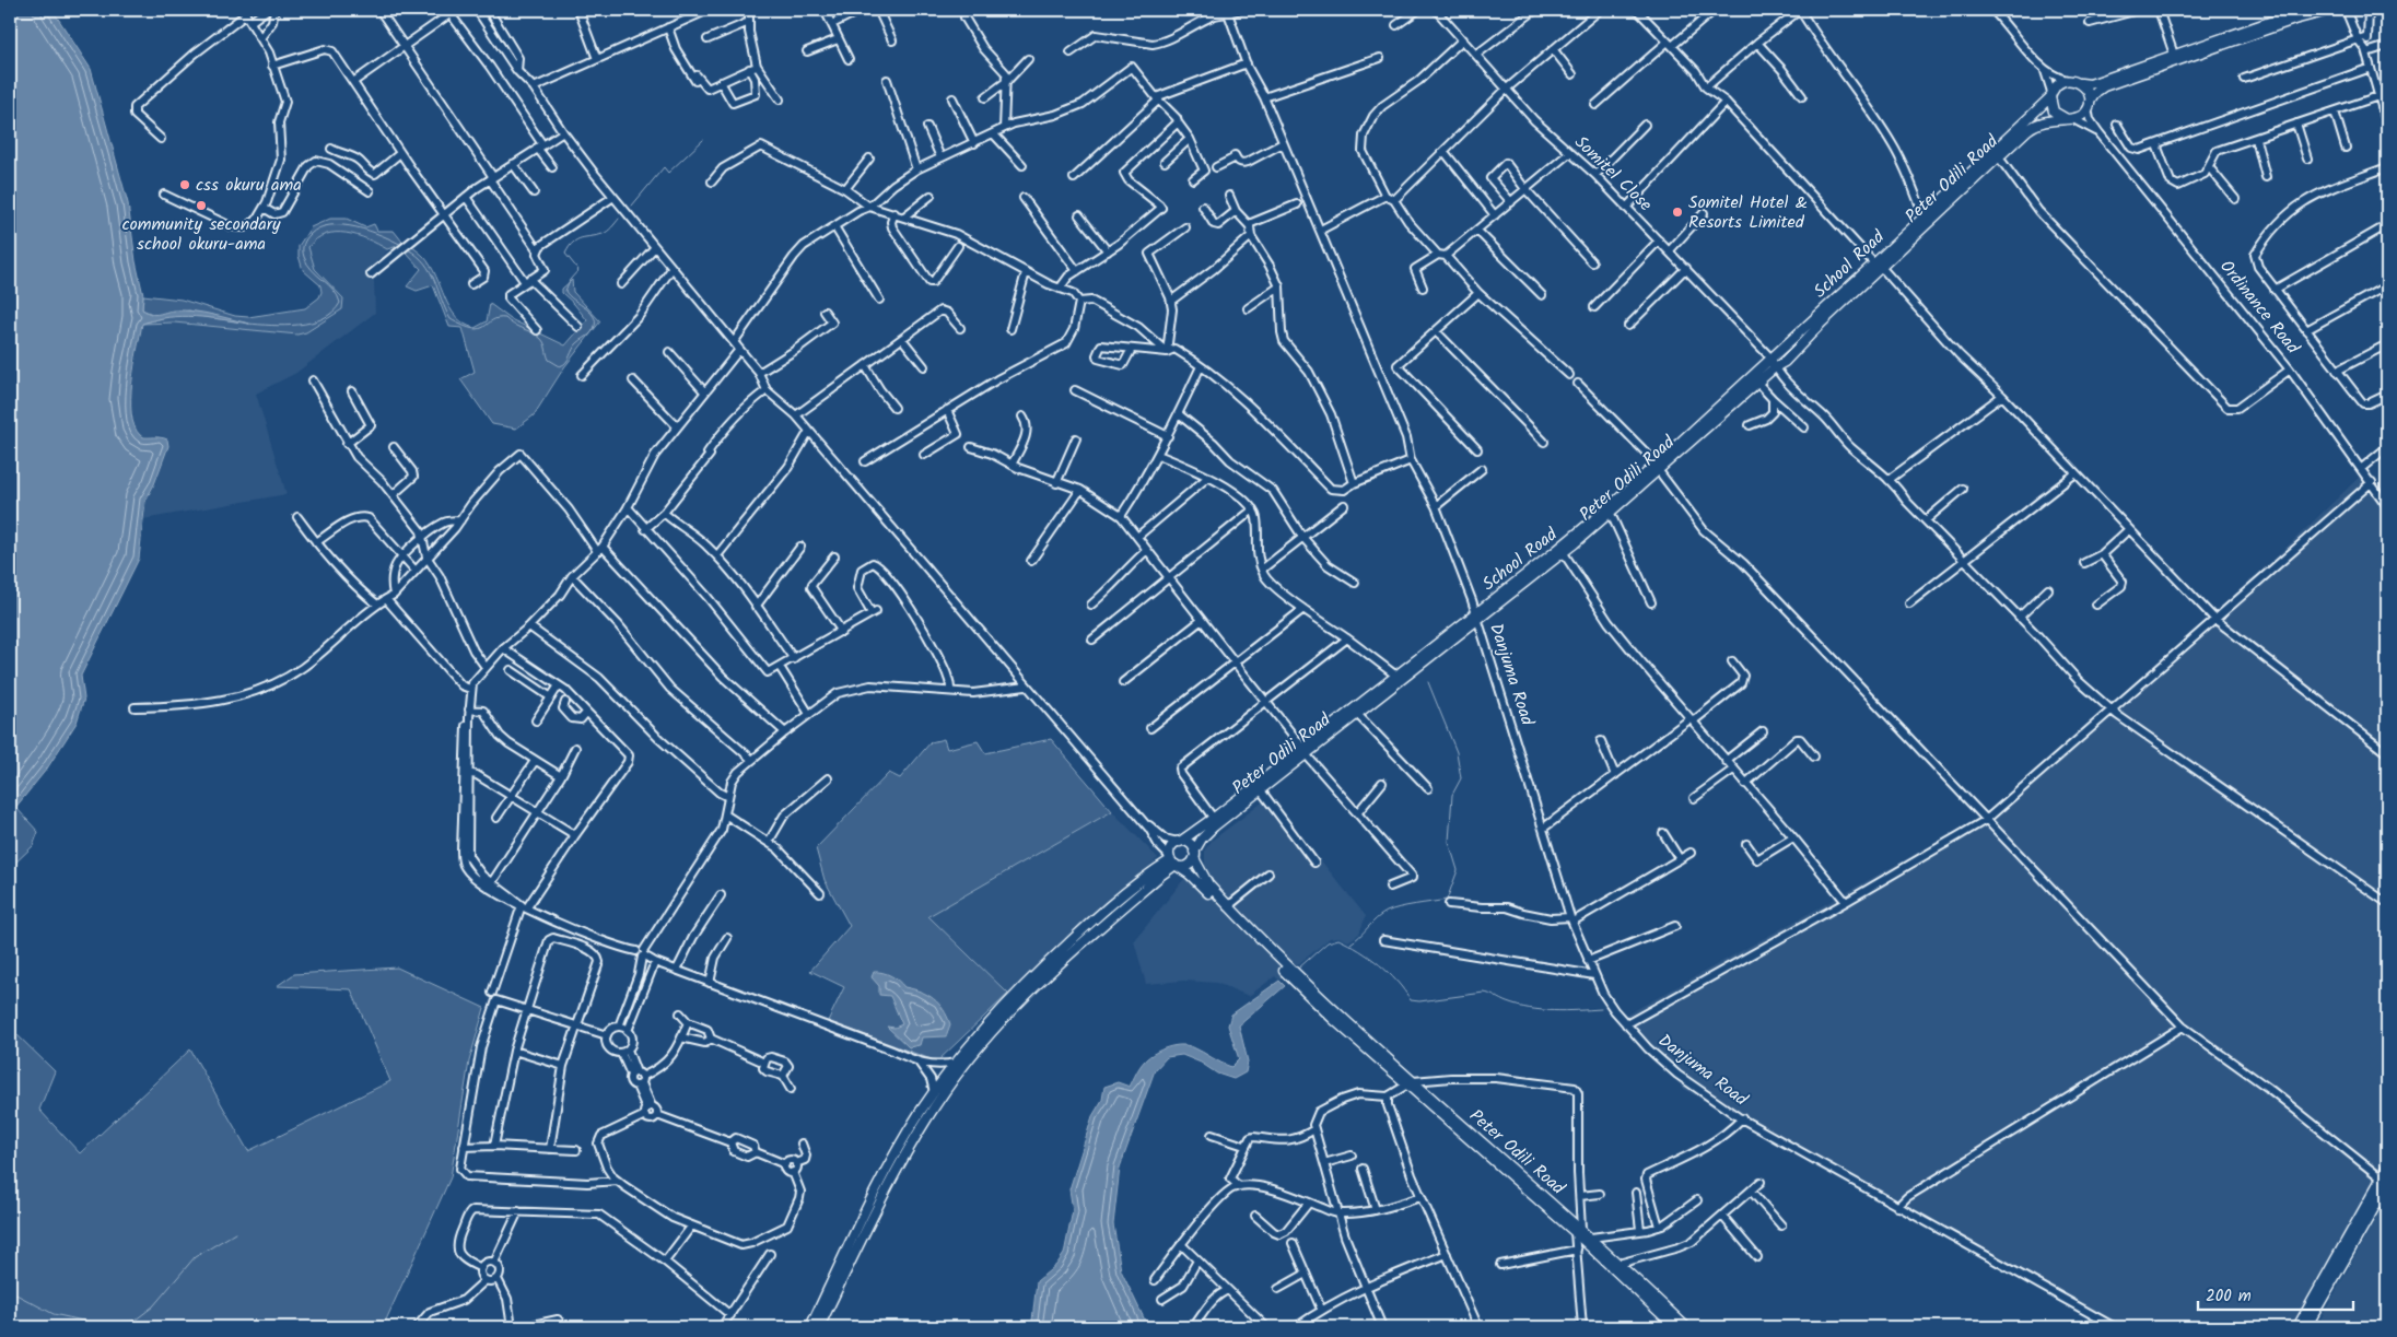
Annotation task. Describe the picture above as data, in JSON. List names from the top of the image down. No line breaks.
{"streets":{"main road":["Peter Odili Road","School Road"],"street":["Somitel Close","Ordinance Road","Danjuma Road"]},"crossings":[["Somitel Close","Peter Odili Road"],["Somitel Close","School Road"],["Peter Odili Road","School Road"],["Peter Odili Road","Danjuma Road"],["School Road","Danjuma Road"]],"places":["css okuru ama","community secondary school okuru-ama","Somitel Hotel & Resorts Limited"],"scale_bar":"200 m"}
